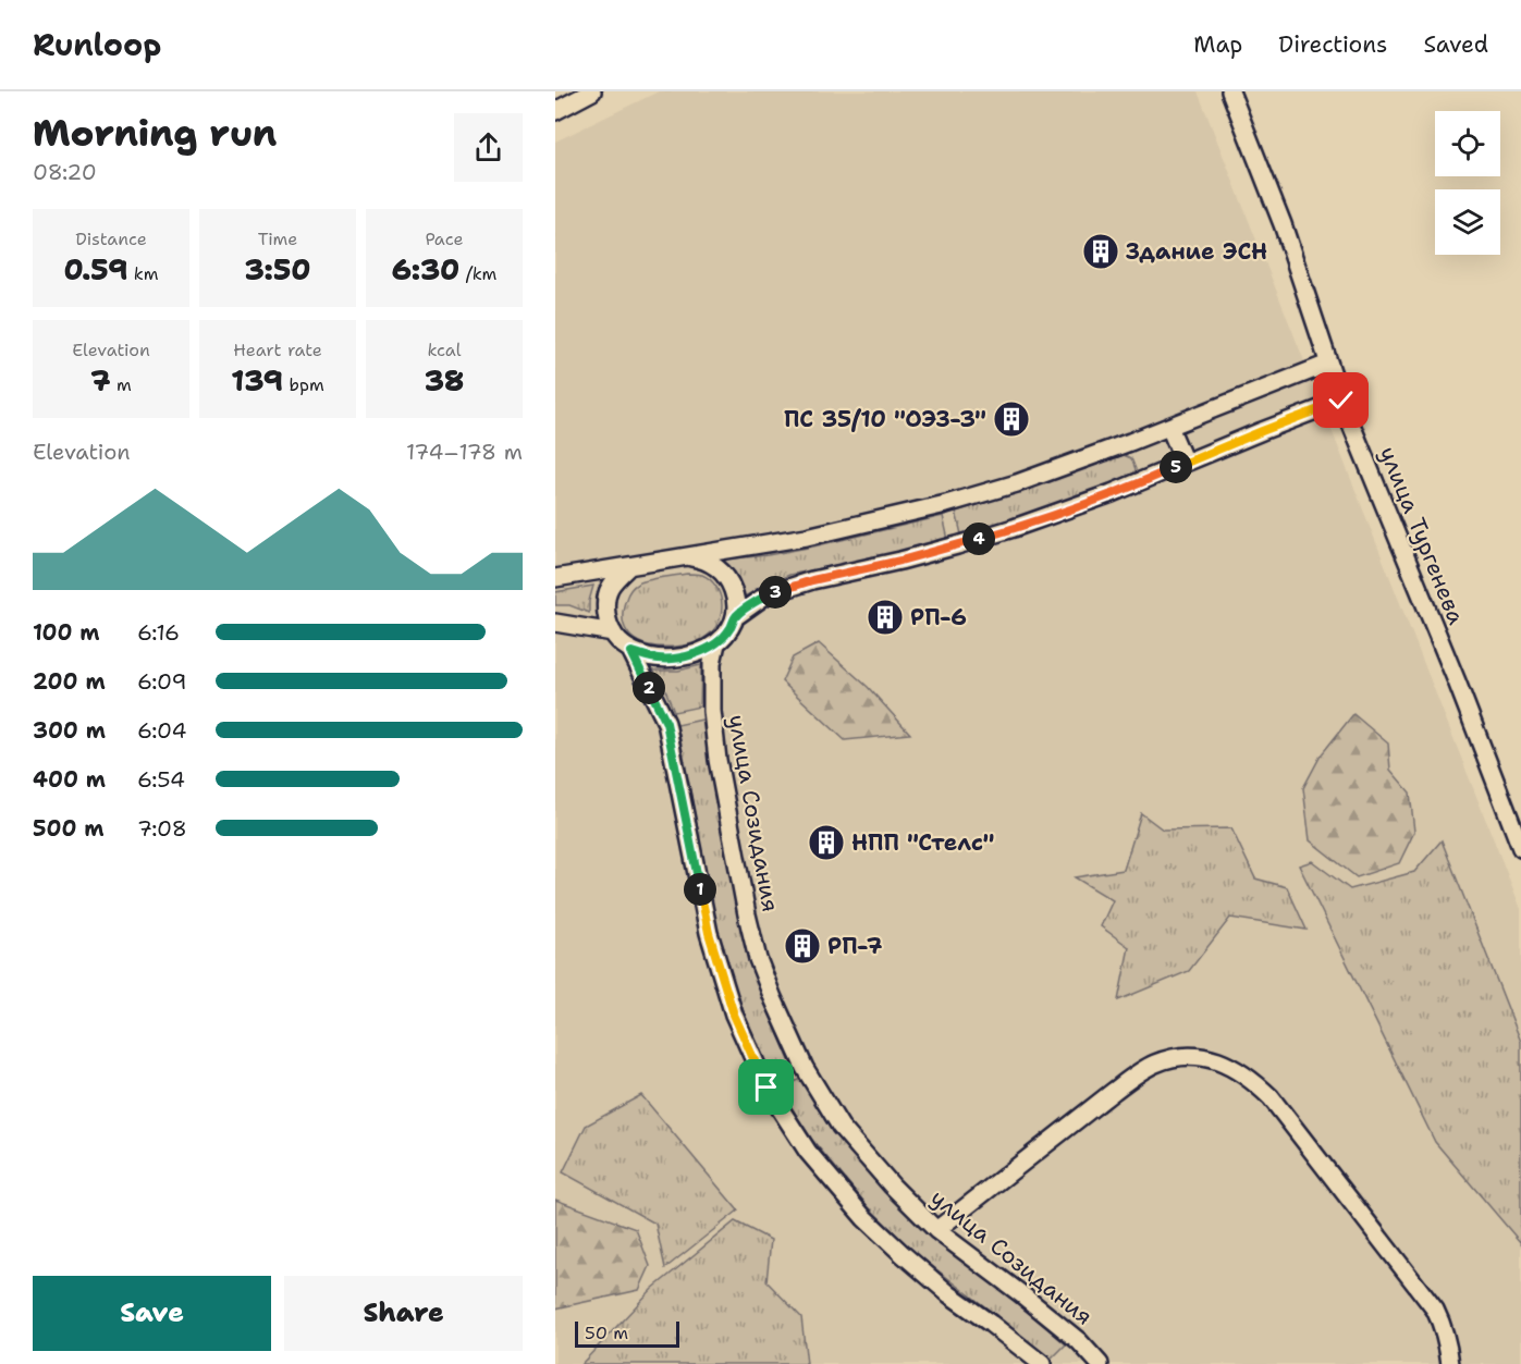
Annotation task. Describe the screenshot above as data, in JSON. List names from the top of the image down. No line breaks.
{"streets":{"street":["улица Тургенева","улица Созидания"]},"places":{"building":["Здание ЭСН","ПС 35/10 \"ОЭЗ-3\"","РП-6","НПП \"Стелс\"","РП-7"]},"scale_bar":"50 m","page":{"header":"Runloop","nav":["Map","Directions","Saved"],"heading":["Morning run","08:20"],"stats":[["Distance","0.59 km"],["Time","3:50"],["Pace","6:30 /km"],["Elevation","7 m"],["Heart rate","139 bpm"],["kcal","38"]],"chart":["Elevation","174–178 m"],"pins":["5","4","3","2","1"],"list":[{"name":"100 m","note":"6:16"},{"name":"200 m","note":"6:09"},{"name":"300 m","note":"6:04"},{"name":"400 m","note":"6:54"},{"name":"500 m","note":"7:08"}],"buttons":["Save","Share"],"scale":"50 m"}}
